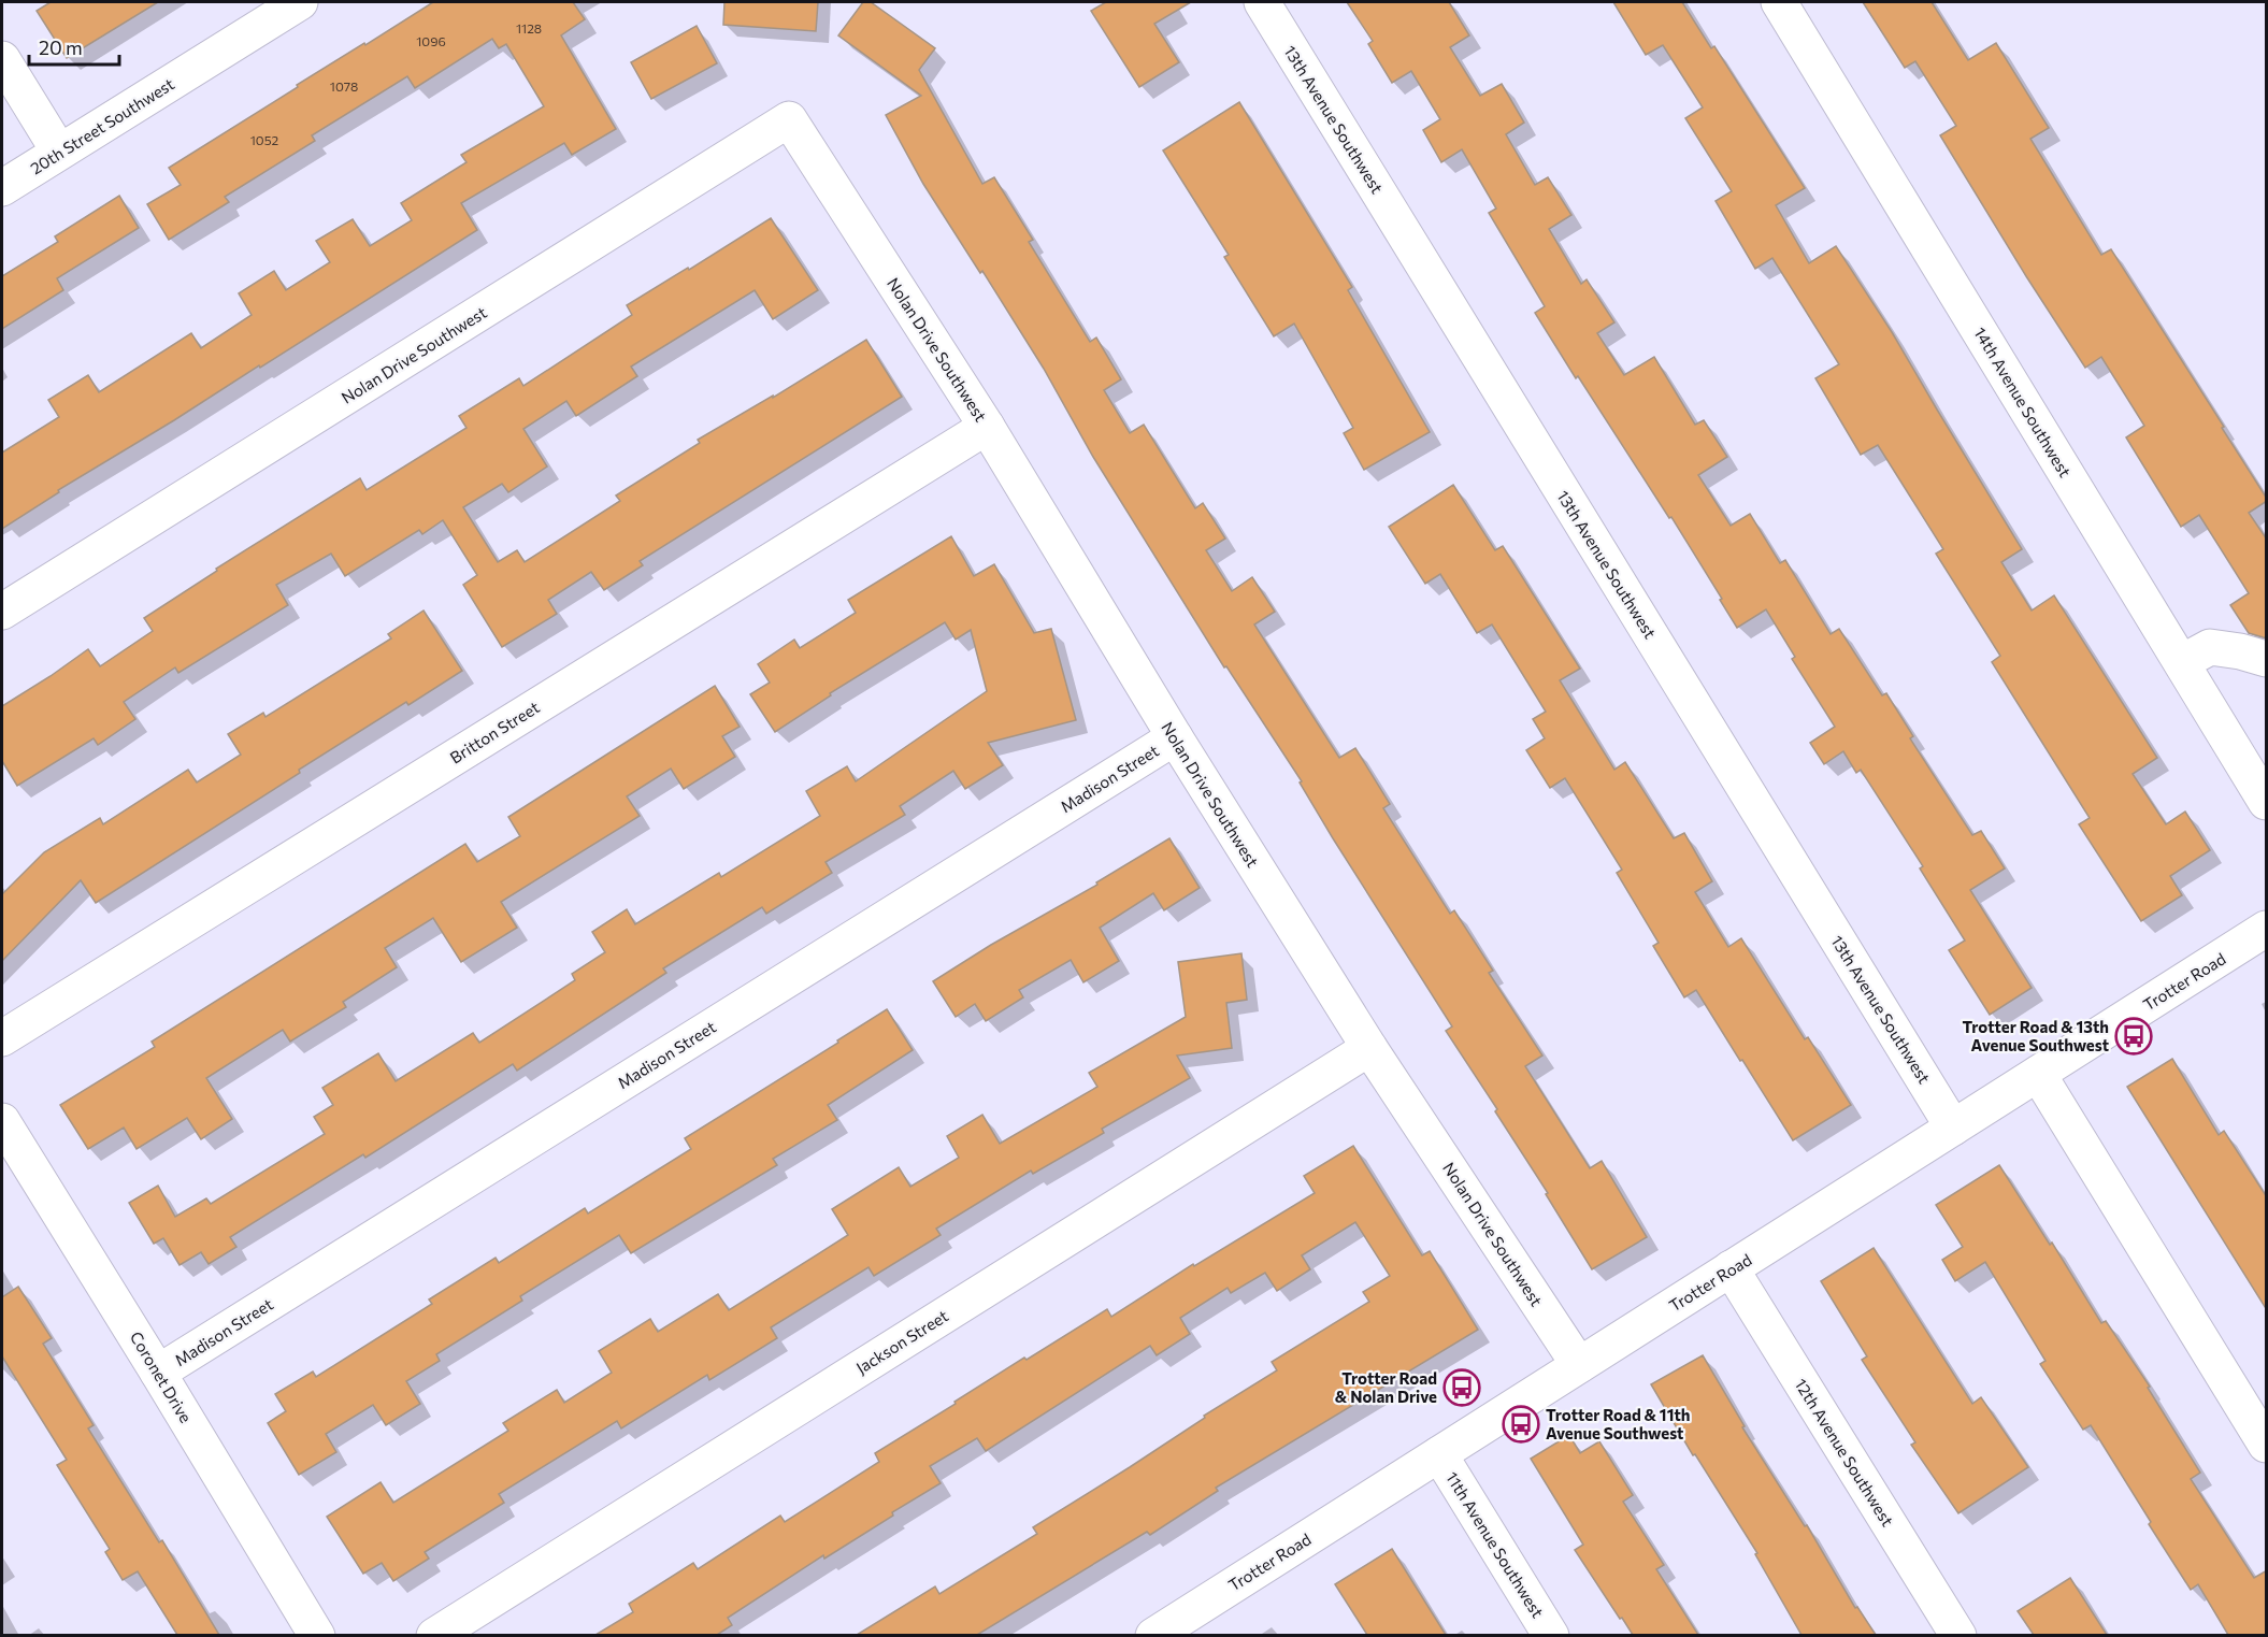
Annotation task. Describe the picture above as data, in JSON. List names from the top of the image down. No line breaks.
{"streets":{"street":["13th Avenue Southwest","20th Street Southwest","Nolan Drive Southwest","14th Avenue Southwest","Britton Street","Madison Street","Trotter Road","Jackson Street","Coronet Drive","12th Avenue Southwest","11th Avenue Southwest"]},"crossings":[["13th Avenue Southwest","Trotter Road"],["Nolan Drive Southwest","Britton Street"],["Nolan Drive Southwest","Madison Street"],["Nolan Drive Southwest","Trotter Road"],["Nolan Drive Southwest","Jackson Street"],["Madison Street","Coronet Drive"],["Trotter Road","12th Avenue Southwest"],["Trotter Road","11th Avenue Southwest"]],"places":{"bus stop":["Trotter Road & 13th Avenue Southwest","Trotter Road & Nolan Drive","Trotter Road & 11th Avenue Southwest"]},"house_numbers":["1128","1096","1078","1052"],"scale_bar":"20 m"}
